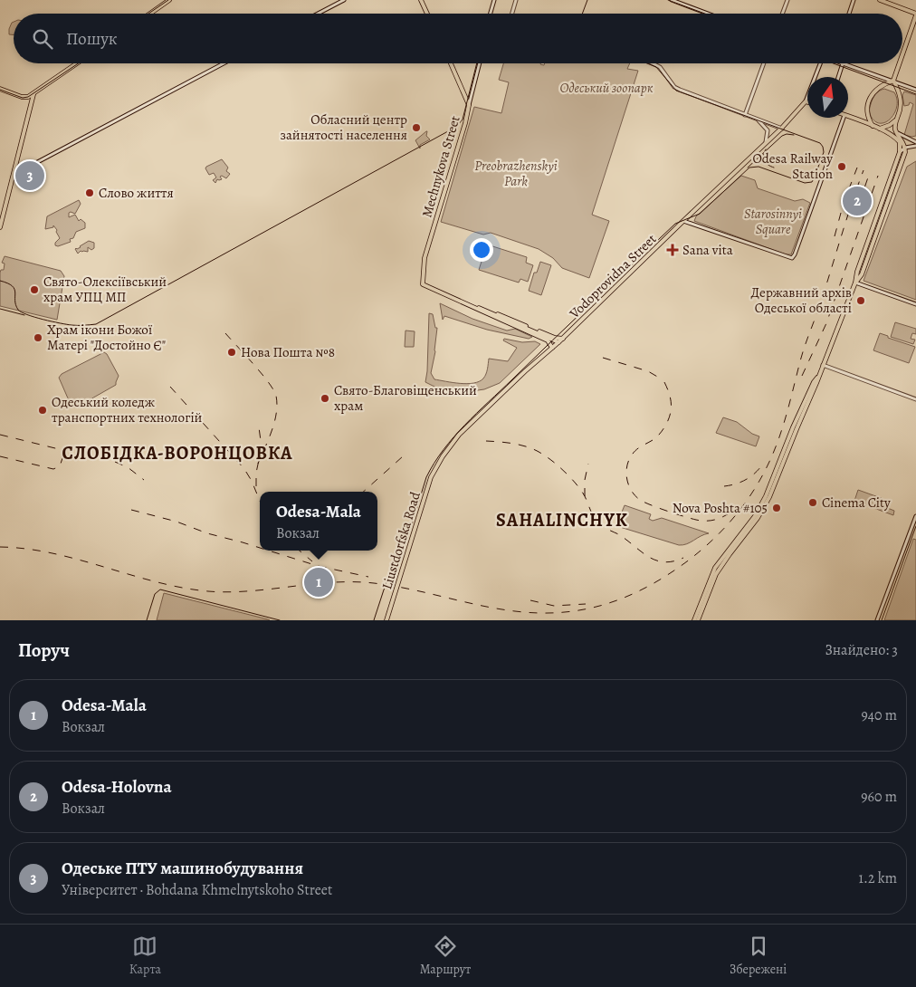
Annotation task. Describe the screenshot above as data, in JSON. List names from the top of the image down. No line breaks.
{"streets":{"main road":["Mechnykova Street","Vodoprovidna Street","Liustdorfska Road"]},"crossings":[["Vodoprovidna Street","Liustdorfska Road"]],"districts":["СЛОБІДКА-ВОРОНЦОВКА","SAHALINCHYK"],"parks":["Одеський зоопарк","Preobrazhenskyi Park","Starosinnyi Square"],"places":{"other":["Обласний центр зайнятості населення","Odesa Railway Station","Слово життя","Свято-Олексіївський храм УПЦ МП","Державний архів Одеської області","Храм ікони Божої Матері \"Достойно Є\"","Нова Пошта №8","Свято-Благовіщенський храм","Одеський коледж транспортних технологій","Cinema City","Nova Poshta #105"],"health":["Sana vita"]},"north":"top","page":{"search":"Пошук","pins":["3","2","1"],"popup":["Odesa-Mala","Вокзал"],"heading":["Поруч","Знайдено: 3"],"list":[{"mark":"1","name":"Odesa-Mala","note":"Вокзал","value":"940 m"},{"mark":"2","name":"Odesa-Holovna","note":"Вокзал","value":"960 m"},{"mark":"3","name":"Одеське ПТУ машинобудування","note":"Університет · Bohdana Khmelnytskoho Street","value":"1.2 km"}],"nav":["Карта","Маршрут","Збережені"]}}
